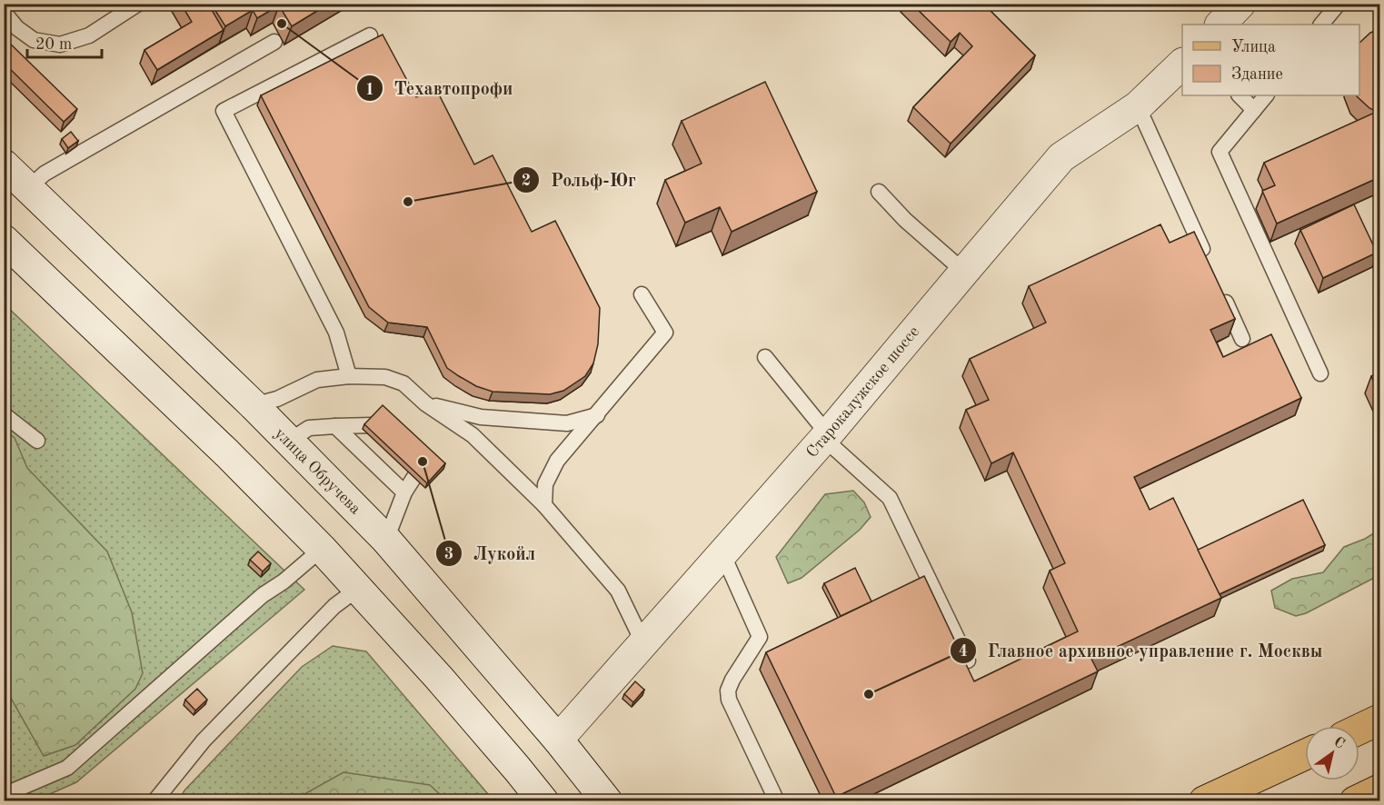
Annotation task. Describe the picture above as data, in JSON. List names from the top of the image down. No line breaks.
{"streets":{"main road":["Старокалужское шоссе","улица Обручева"]},"crossings":[["Старокалужское шоссе","улица Обручева"]],"places":["Техавтопрофи","Рольф-Юг","Лукойл","Главное архивное управление г. Москвы"],"legend":["Улица","Здание"],"scale_bar":"20 m","north":"top right"}
